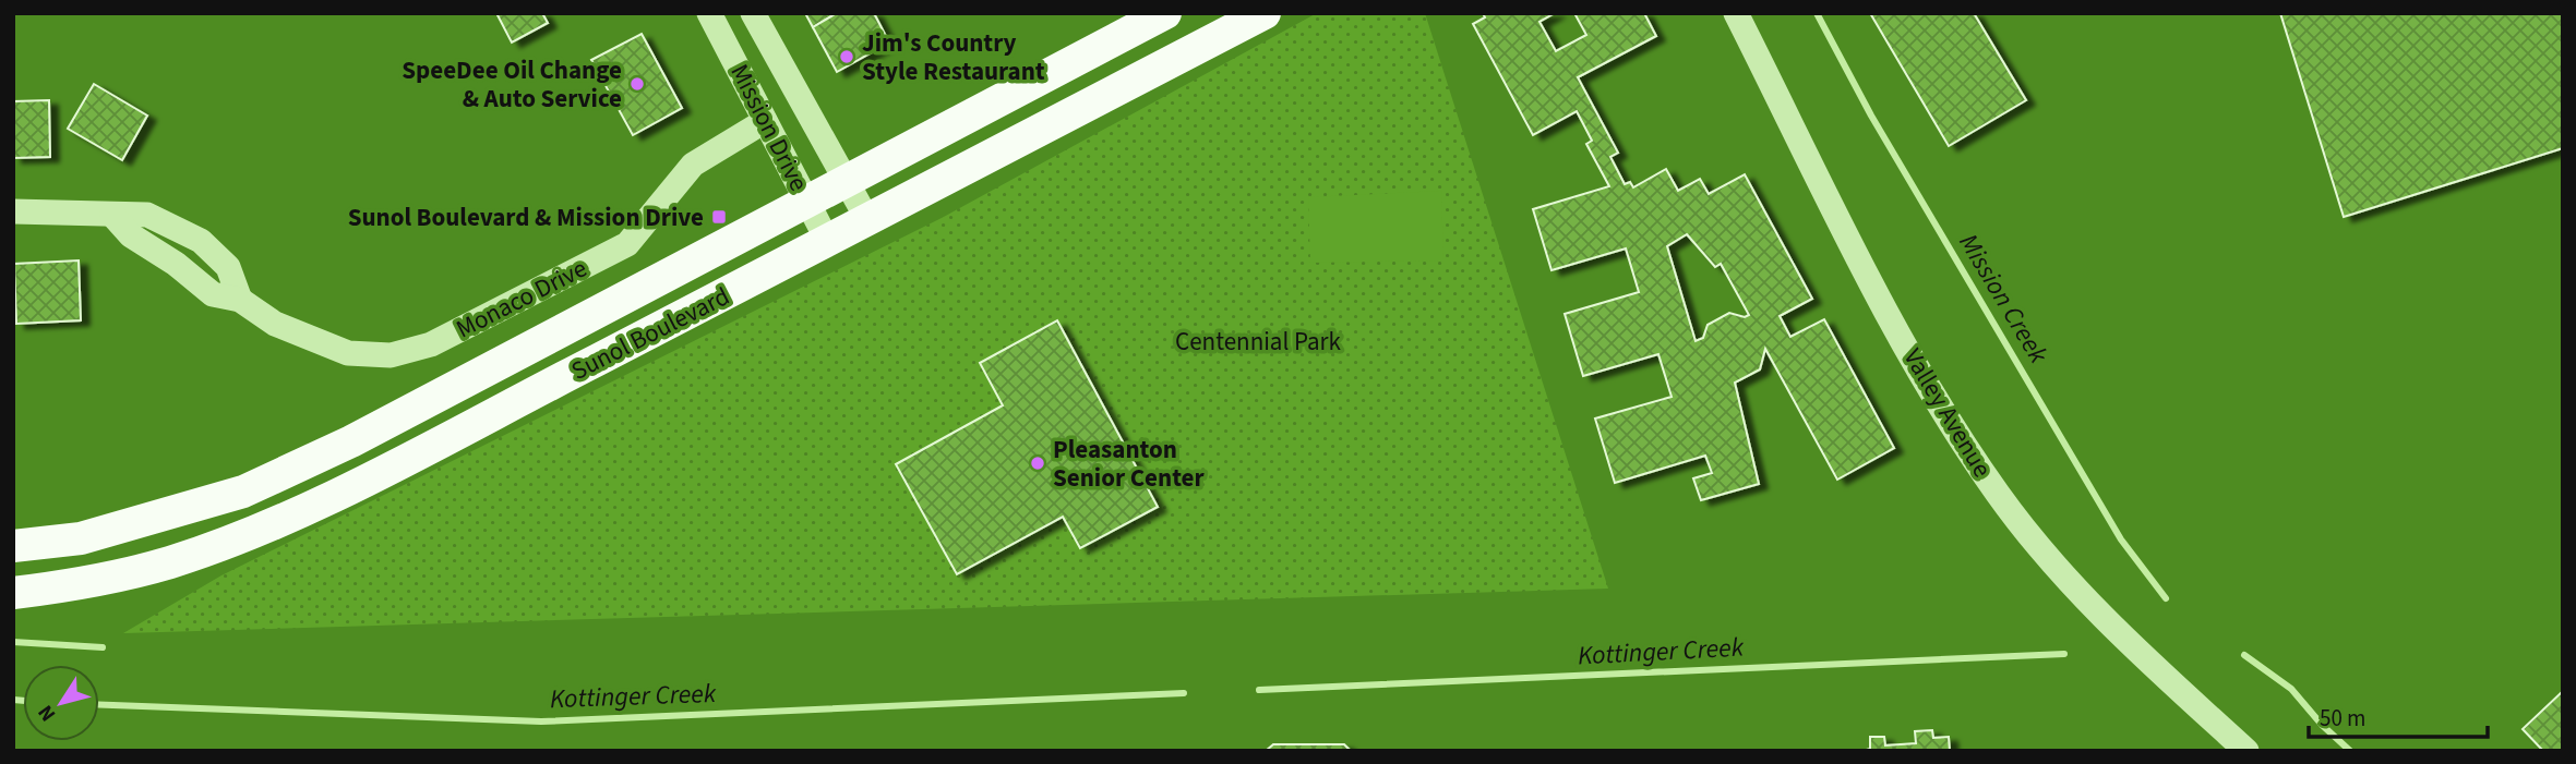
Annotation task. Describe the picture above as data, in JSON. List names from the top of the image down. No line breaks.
{"streets":{"main road":["Sunol Boulevard"],"street":["Mission Drive","Monaco Drive","Valley Avenue"]},"crossings":[["Mission Drive","Monaco Drive"],["Mission Drive","Sunol Boulevard"]],"water":["Mission Creek","Kottinger Creek"],"parks":["Centennial Park"],"places":{"other":["Jim's Country Style Restaurant","SpeeDee Oil Change & Auto Service","Pleasanton Senior Center"],"transit":["Sunol Boulevard & Mission Drive"]},"scale_bar":"50 m","north":"bottom left"}
